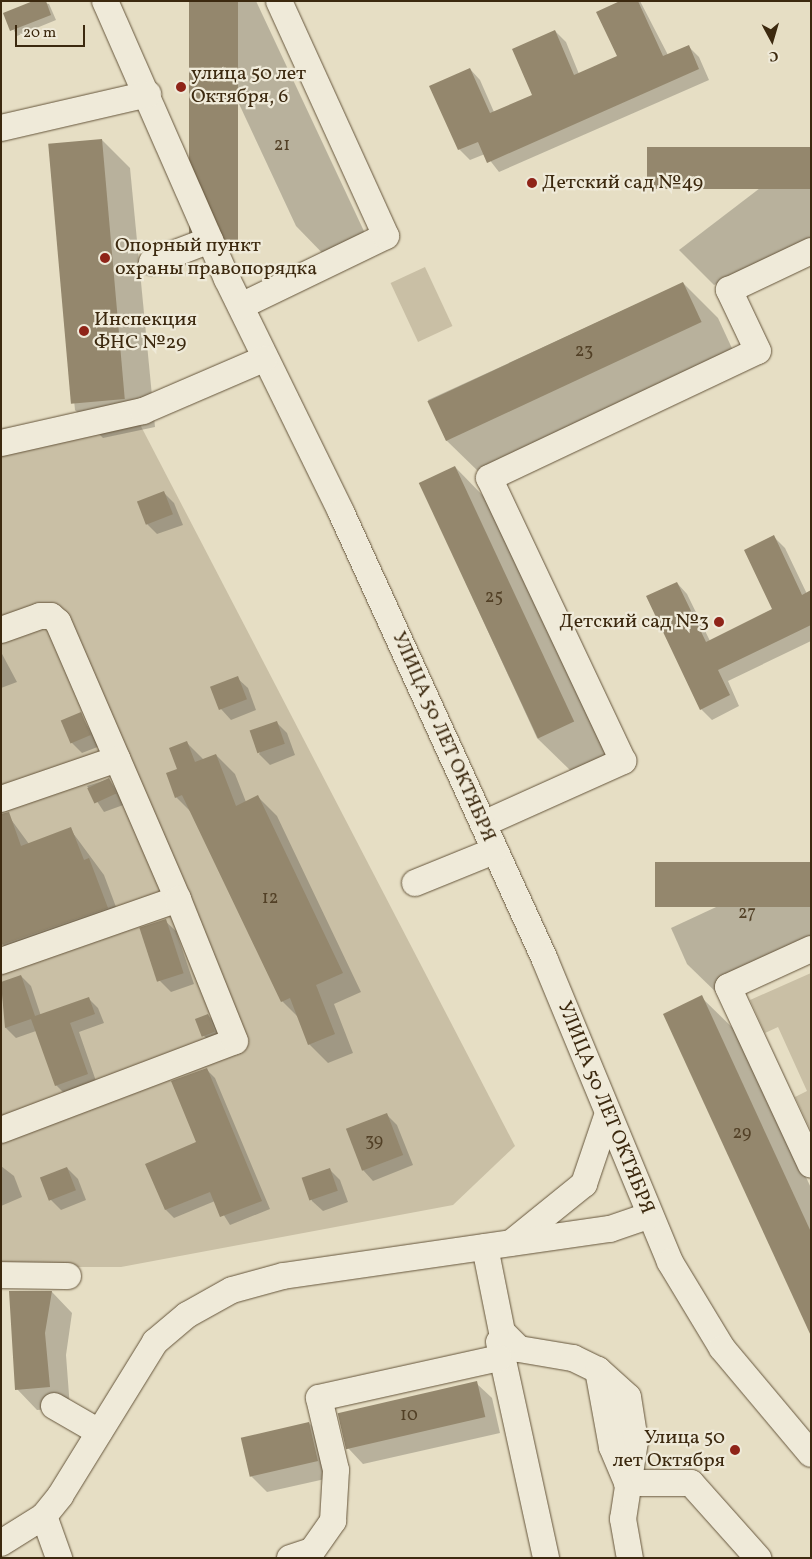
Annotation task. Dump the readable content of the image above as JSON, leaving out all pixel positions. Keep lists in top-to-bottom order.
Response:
{
  "streets": {
    "street": ["УЛИЦА 50 ЛЕТ ОКТЯБРЯ"]
  },
  "places": [
    "улица 50 лет Октября, 6",
    "Детский сад №49",
    "Опорный пункт охраны правопорядка",
    "Инспекция ФНС №29",
    "Детский сад №3",
    "Улица 50 лет Октября"
  ],
  "house_numbers": [
    "21",
    "23",
    "25",
    "12",
    "27",
    "29",
    "39",
    "10"
  ],
  "scale_bar": "20 m",
  "north": "bottom"
}
